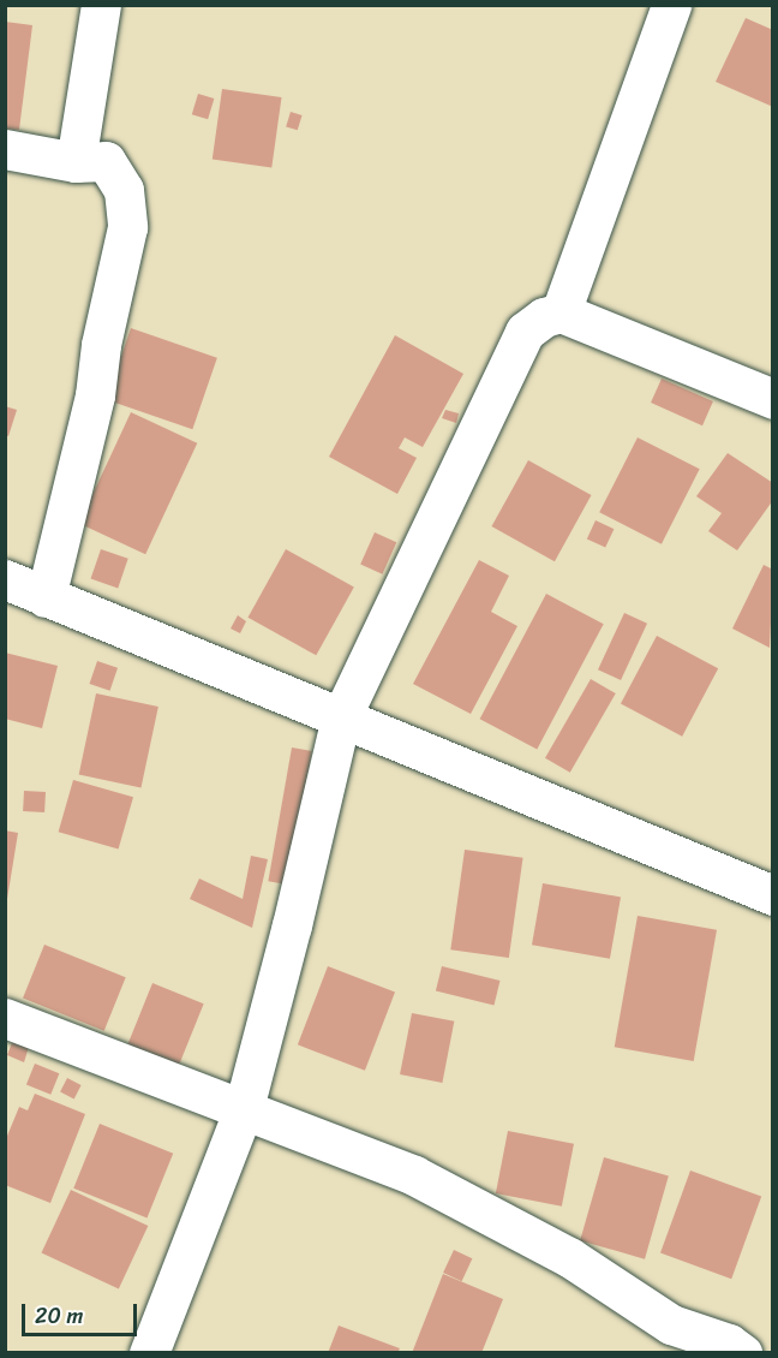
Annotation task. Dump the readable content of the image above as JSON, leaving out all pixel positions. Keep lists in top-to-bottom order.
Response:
{
  "scale_bar": "20 m"
}
